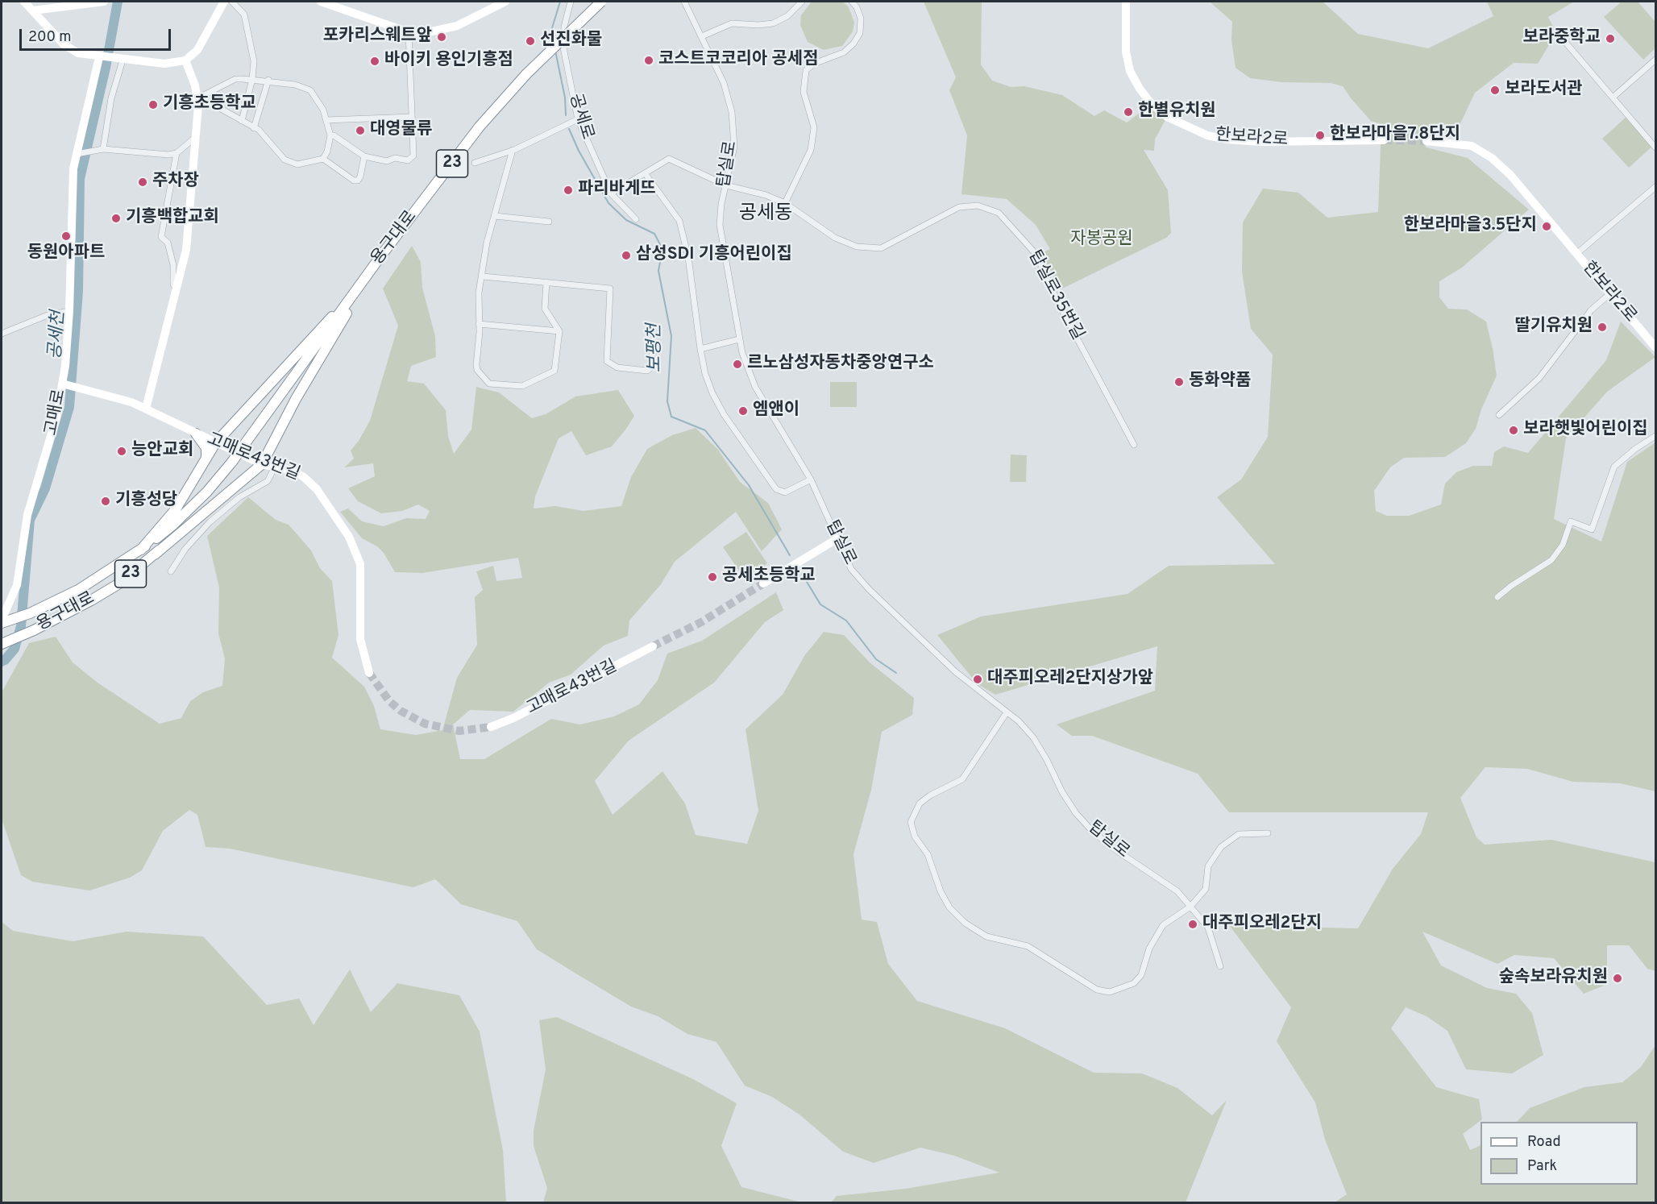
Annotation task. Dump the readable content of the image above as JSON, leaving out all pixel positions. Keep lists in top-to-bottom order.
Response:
{
  "streets": {
    "highway": ["23", "용구대로"],
    "street": [
      "공세로",
      "한보라2로",
      "탑실로",
      "탑실로35번길",
      "고매로",
      "고매로43번길"
    ]
  },
  "crossings": [
    ["탑실로", "탑실로35번길"],
    ["용구대로", "고매로"],
    ["고매로", "고매로43번길"]
  ],
  "districts": ["공세동"],
  "water": ["공세천", "보평천"],
  "parks": ["자봉공원"],
  "places": [
    "포카리스웨트앞",
    "보라중학교",
    "선진화물",
    "코스트코코리아 공세점",
    "바이키 용인기흥점",
    "보라도서관",
    "기흥초등학교",
    "한별유치원",
    "대영물류",
    "한보라마을7.8단지",
    "주차장",
    "파리바게뜨",
    "기흥백합교회",
    "한보라마을3.5단지",
    "동원아파트",
    "삼성SDI 기흥어린이집",
    "딸기유치원",
    "르노삼성자동차중앙연구소",
    "동화약품",
    "엠앤이",
    "보라햇빛어린이집",
    "능안교회",
    "기흥성당",
    "공세초등학교",
    "대주피오레2단지상가앞",
    "대주피오레2단지",
    "숲속보라유치원"
  ],
  "legend": ["Road", "Park"],
  "scale_bar": "200 m"
}
